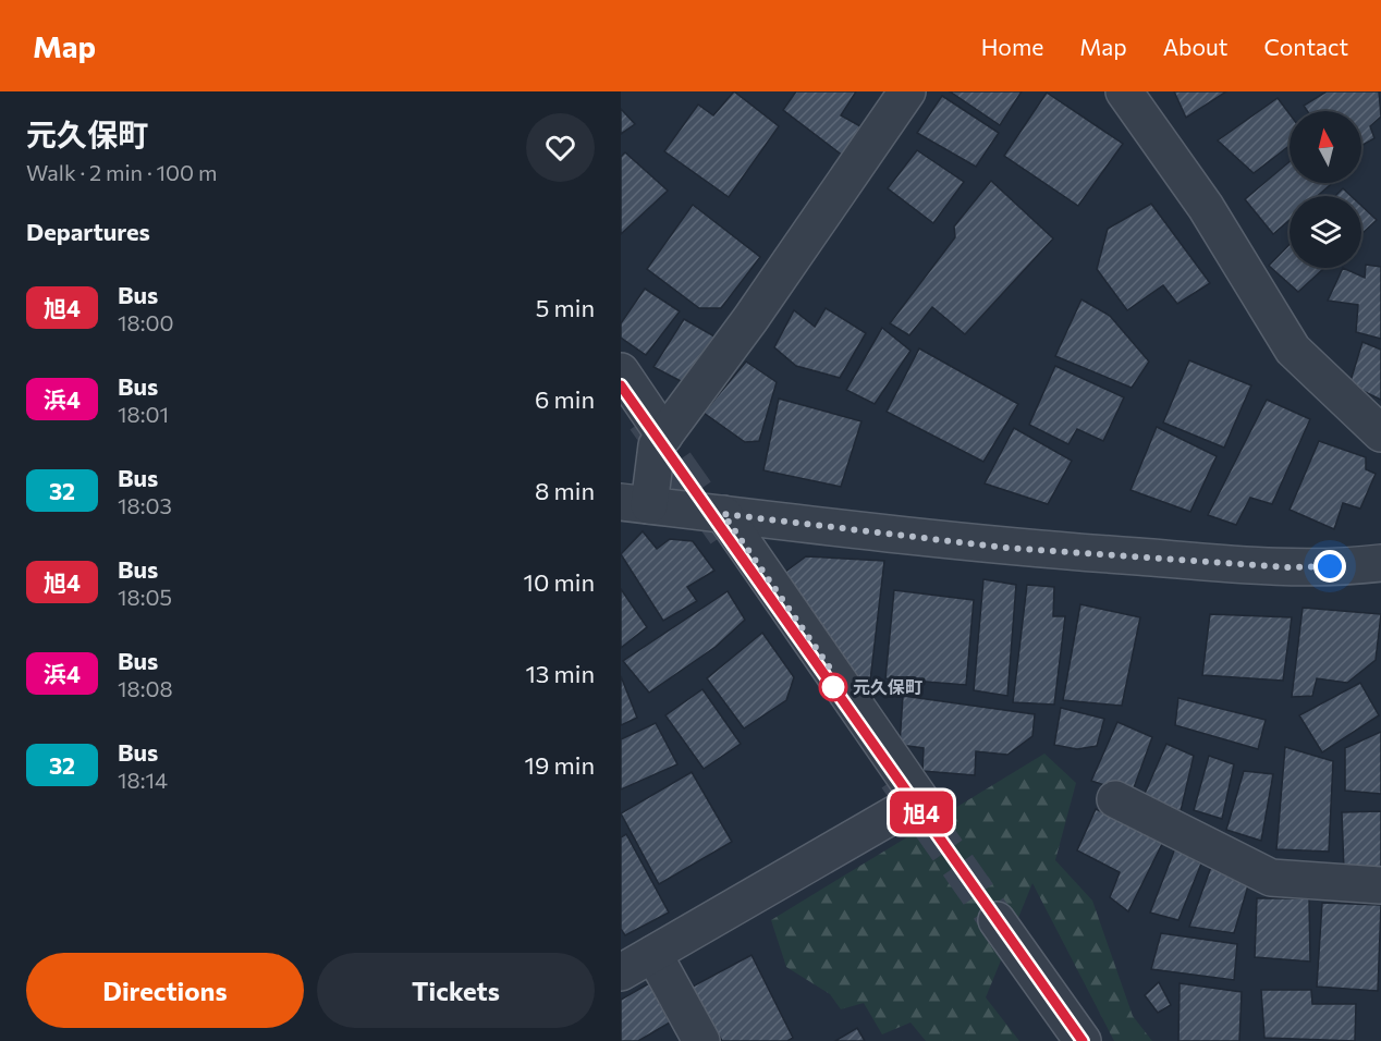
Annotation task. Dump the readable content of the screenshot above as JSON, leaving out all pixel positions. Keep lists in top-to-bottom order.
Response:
{
  "places": ["元久保町"],
  "lines": ["bus line 旭4"],
  "north": "top",
  "page": {
    "header": "Map",
    "nav": [
      "Home",
      "Map",
      "About",
      "Contact"
    ],
    "heading": [
      ["元久保町", "Walk · 2 min · 100 m"],
      "Departures"
    ],
    "on_map": "旭4",
    "list": [
      {
        "mark": "旭4",
        "name": "Bus",
        "note": "18:00",
        "value": "5 min"
      },
      {
        "mark": "浜4",
        "name": "Bus",
        "note": "18:01",
        "value": "6 min"
      },
      {
        "mark": "32",
        "name": "Bus",
        "note": "18:03",
        "value": "8 min"
      },
      {
        "mark": "旭4",
        "name": "Bus",
        "note": "18:05",
        "value": "10 min"
      },
      {
        "mark": "浜4",
        "name": "Bus",
        "note": "18:08",
        "value": "13 min"
      },
      {
        "mark": "32",
        "name": "Bus",
        "note": "18:14",
        "value": "19 min"
      }
    ],
    "buttons": ["Directions", "Tickets"]
  }
}
